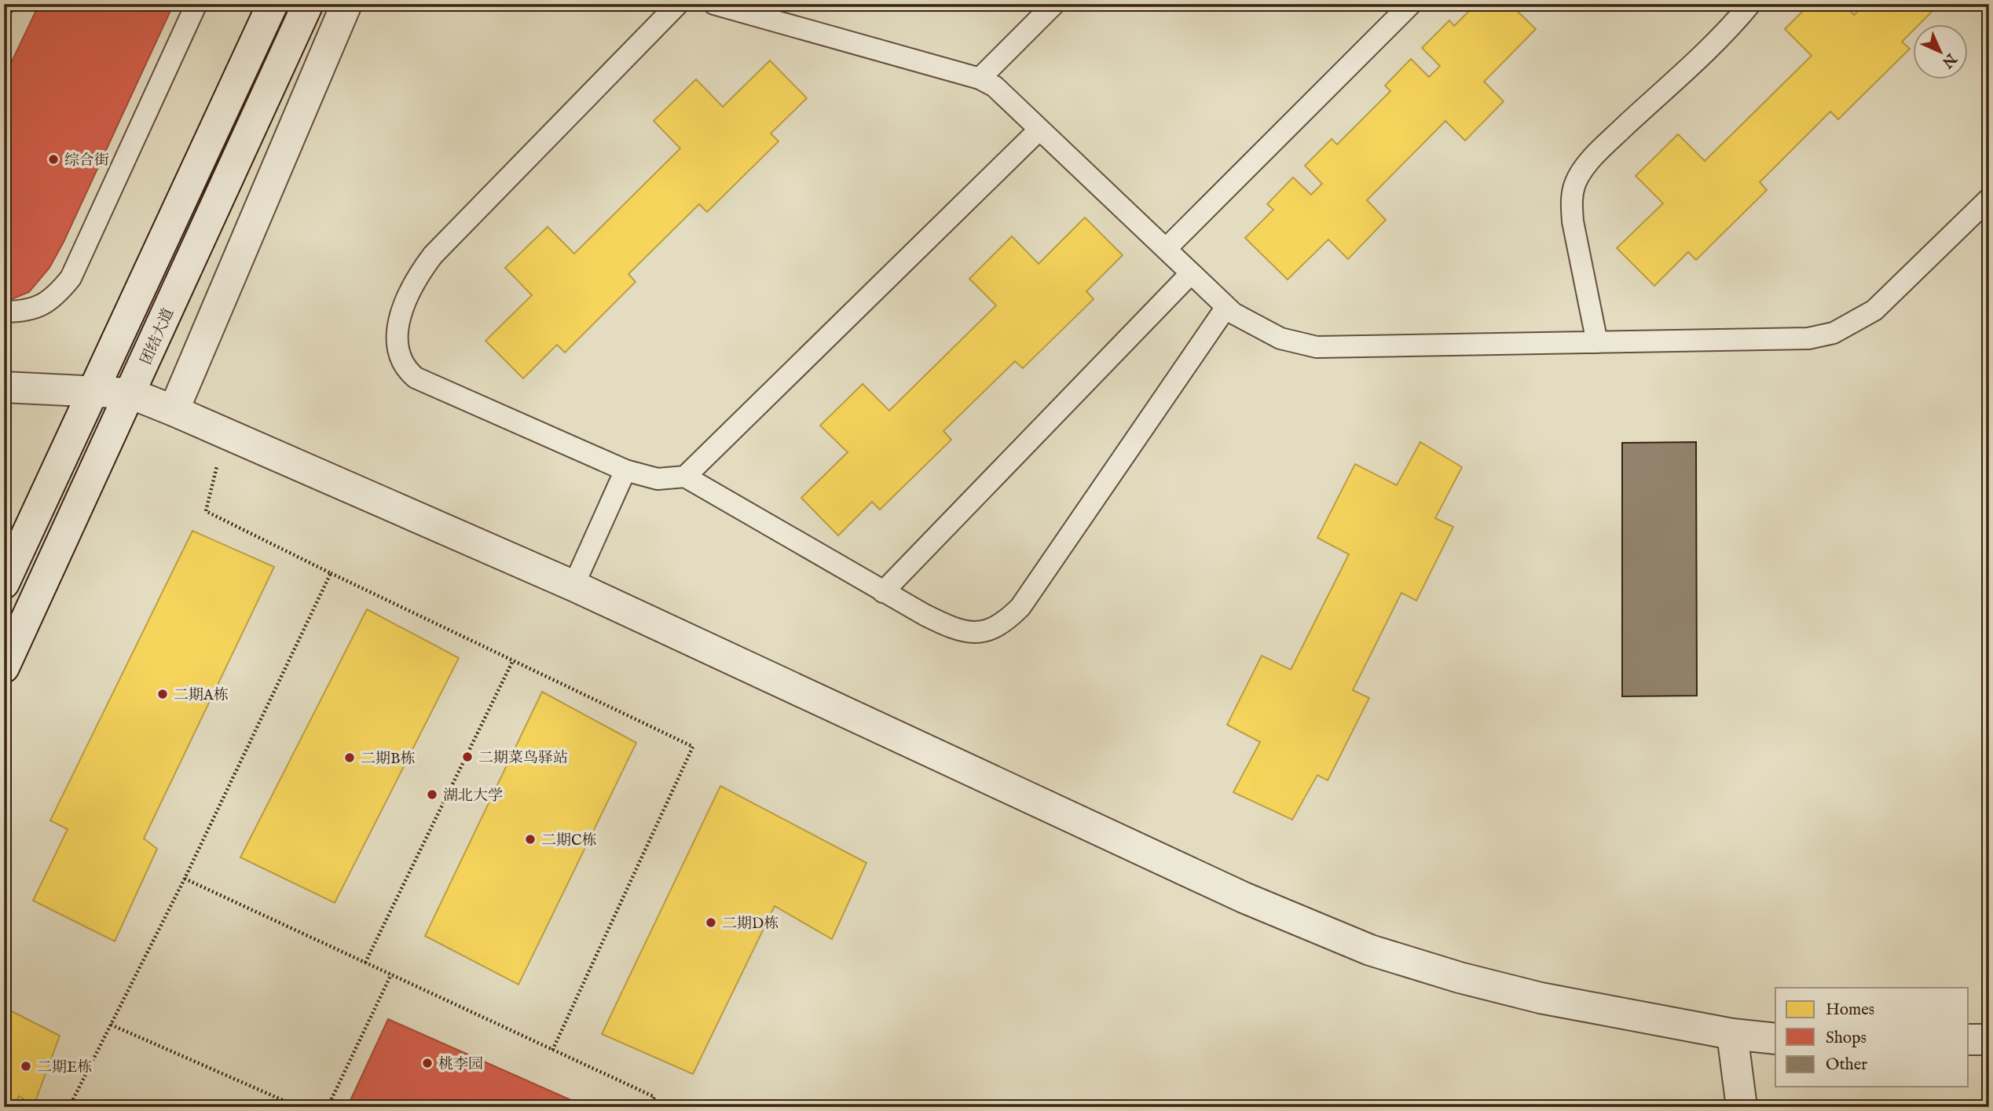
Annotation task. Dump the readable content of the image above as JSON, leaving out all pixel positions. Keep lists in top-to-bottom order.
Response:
{
  "streets": {
    "street": ["团结大道"]
  },
  "places": [
    "综合街",
    "二期A栋",
    "二期菜鸟驿站",
    "二期B栋",
    "湖北大学",
    "二期C栋",
    "二期D栋",
    "桃李园",
    "二期E栋"
  ],
  "legend": ["Homes", "Shops", "Other"],
  "north": "bottom right"
}
